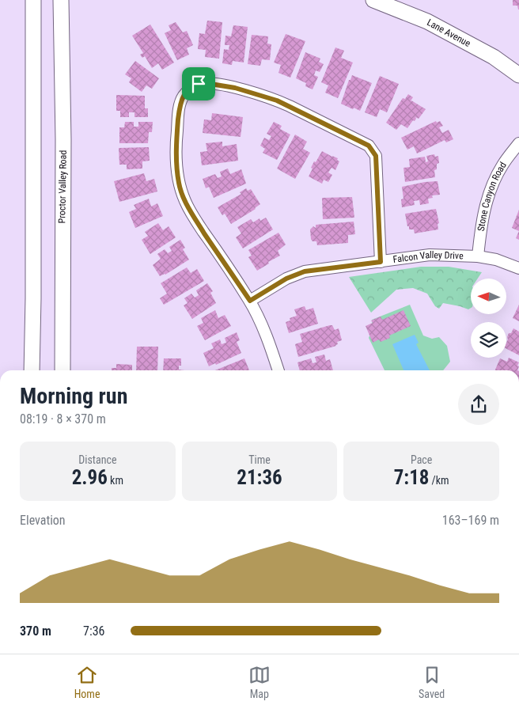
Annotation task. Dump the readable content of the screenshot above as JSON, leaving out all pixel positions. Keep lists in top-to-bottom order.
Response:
{
  "streets": {
    "main road": ["Lane Avenue", "Proctor Valley Road"],
    "street": ["Stone Canyon Road", "Falcon Valley Drive"]
  },
  "crossings": [
    ["Stone Canyon Road", "Falcon Valley Drive"]
  ],
  "north": "left",
  "page": {
    "heading": ["Morning run", "08:19 · 8 × 370 m"],
    "stats": [
      ["Distance", "2.96 km"],
      ["Time", "21:36"],
      ["Pace", "7:18 /km"]
    ],
    "chart": ["Elevation", "163–169 m"],
    "list": [
      {
        "name": "370 m",
        "note": "7:36"
      }
    ],
    "tabs": ["Home", "Map", "Saved"]
  }
}
